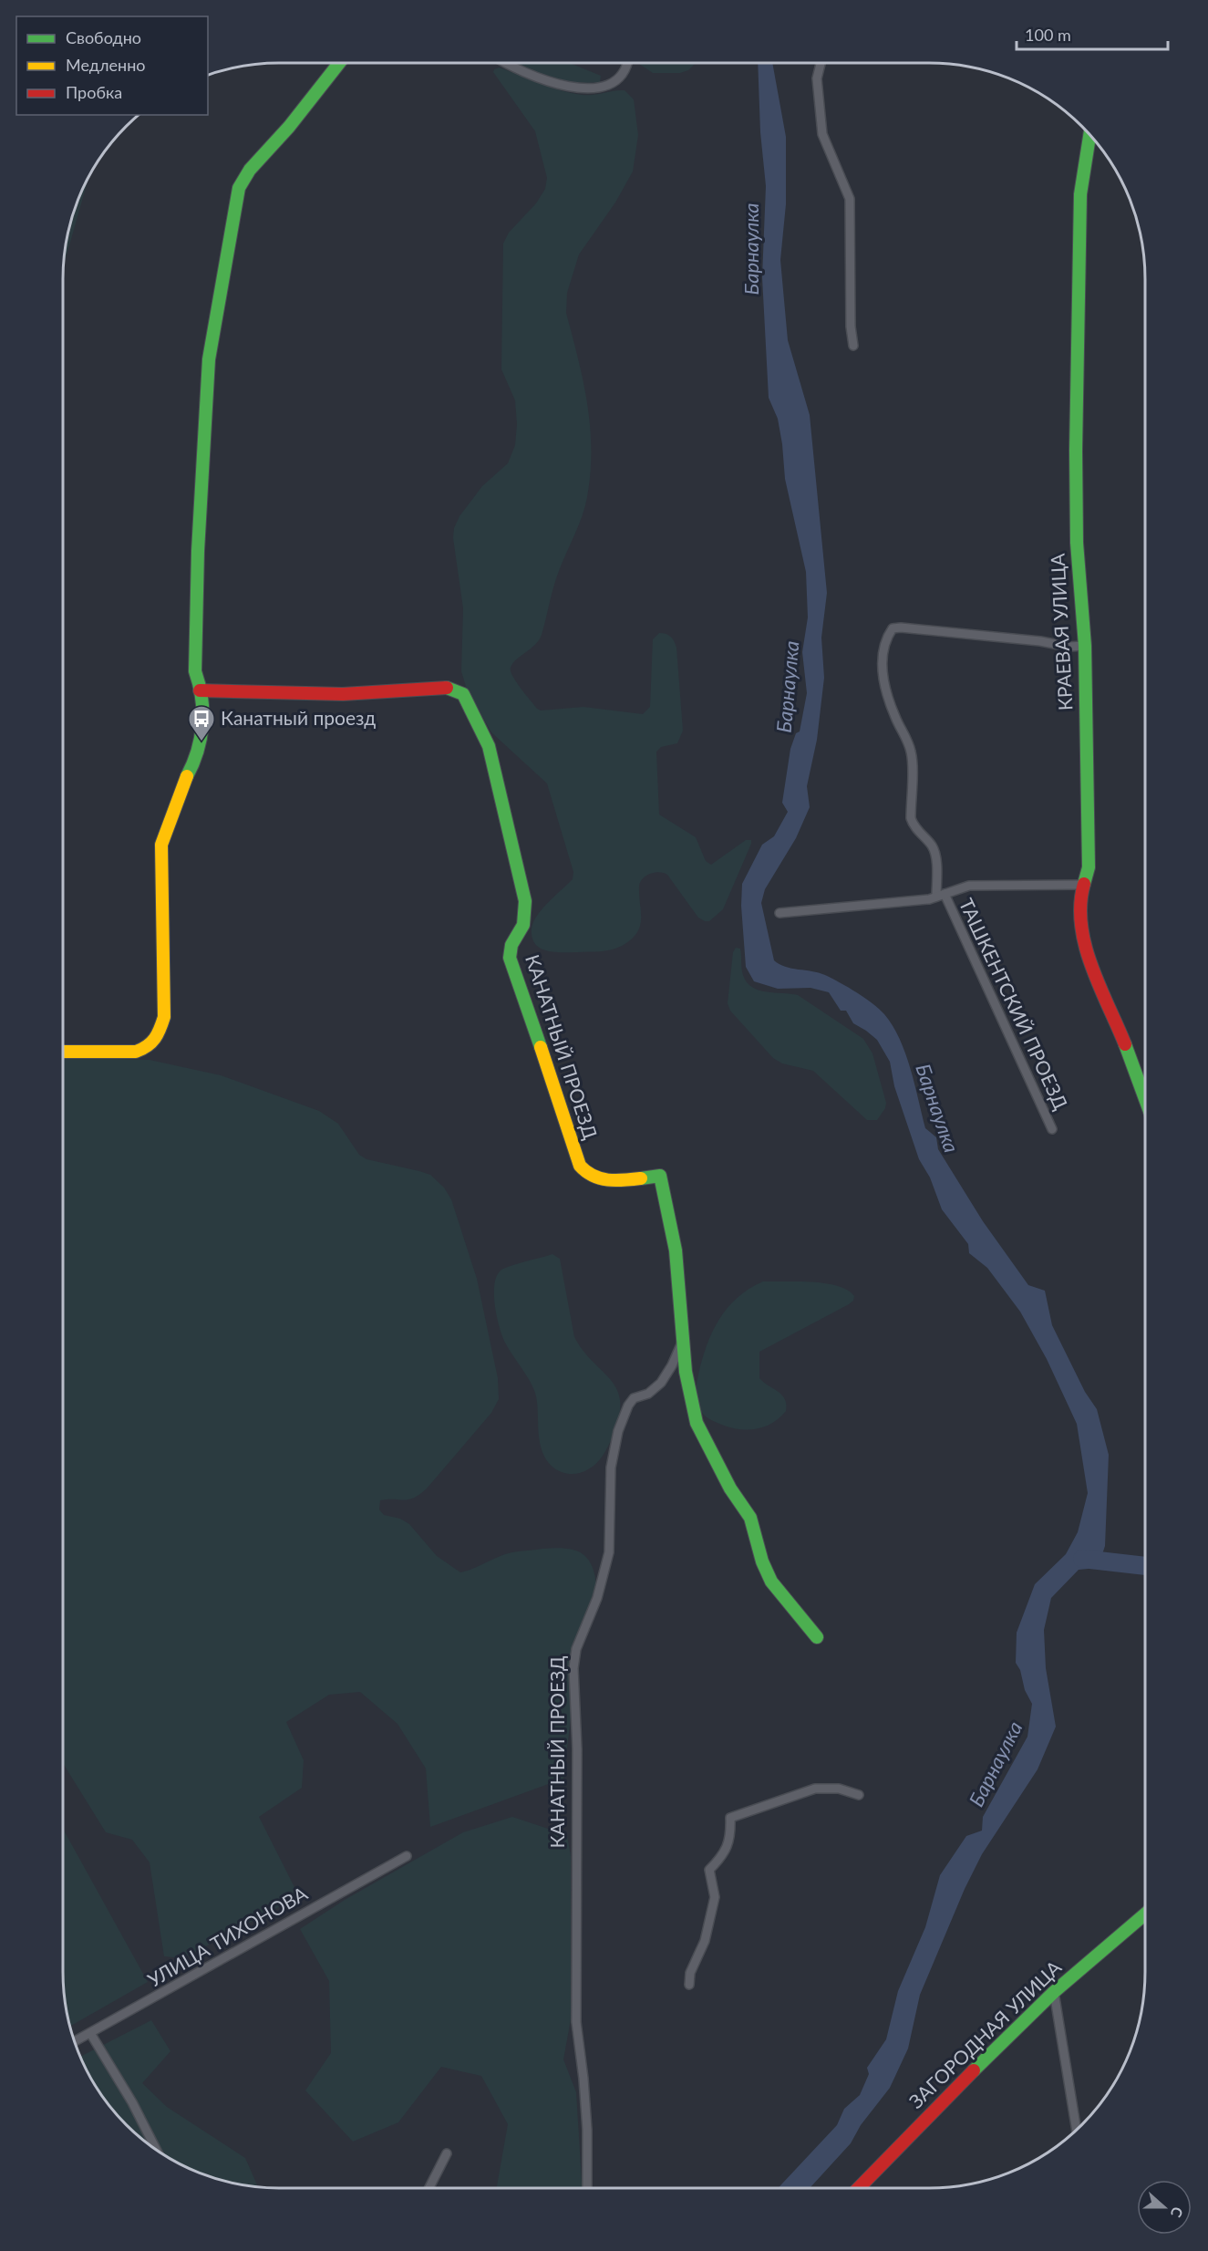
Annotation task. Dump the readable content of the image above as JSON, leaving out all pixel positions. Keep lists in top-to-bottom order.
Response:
{
  "streets": {
    "street": [
      "КРАЕВАЯ УЛИЦА",
      "ТАШКЕНТСКИЙ ПРОЕЗД",
      "КАНАТНЫЙ ПРОЕЗД",
      "УЛИЦА ТИХОНОВА",
      "ЗАГОРОДНАЯ УЛИЦА"
    ]
  },
  "crossings": [
    ["КРАЕВАЯ УЛИЦА", "ТАШКЕНТСКИЙ ПРОЕЗД"]
  ],
  "water": ["Барнаулка"],
  "places": {
    "bus stop": ["Канатный проезд"]
  },
  "legend": ["Свободно", "Медленно", "Пробка"],
  "scale_bar": "100 m",
  "north": "right"
}
